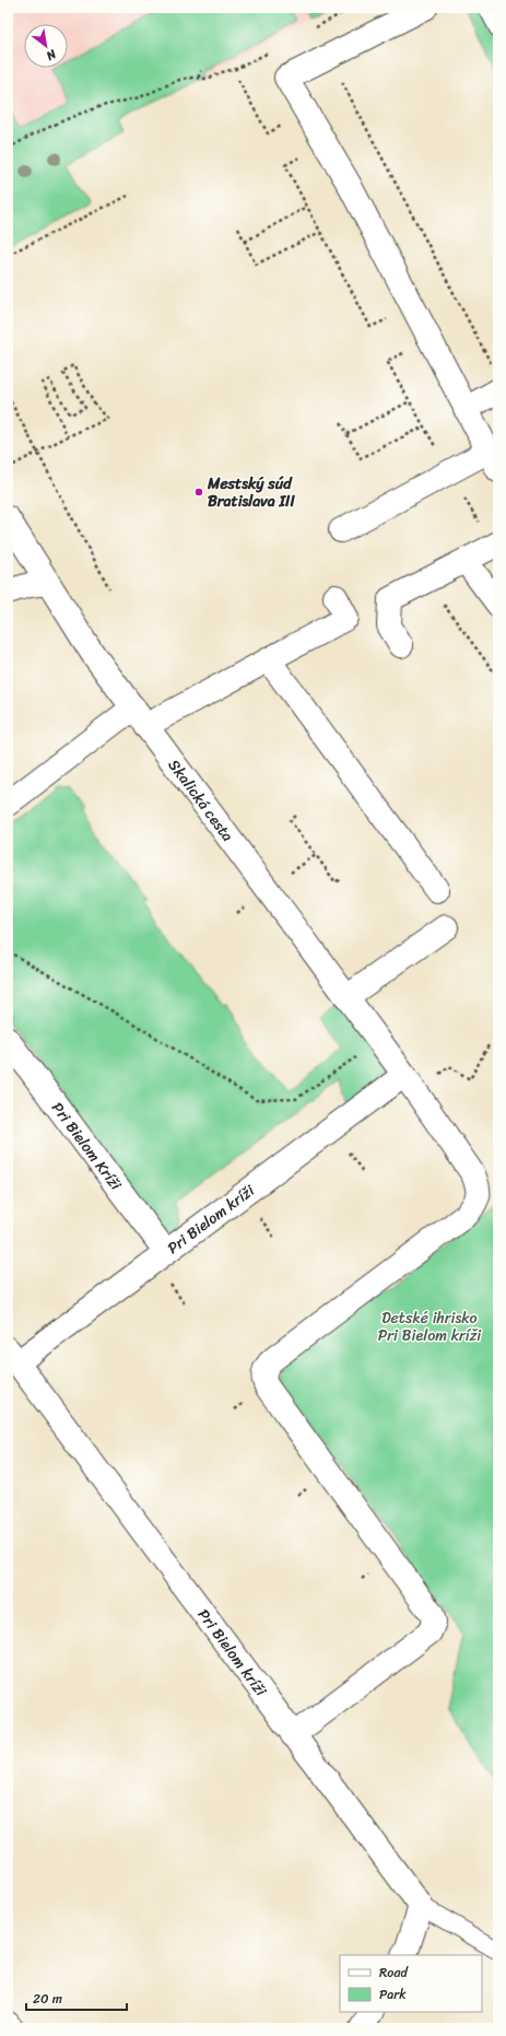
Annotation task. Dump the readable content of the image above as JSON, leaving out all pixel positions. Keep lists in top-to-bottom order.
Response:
{
  "streets": {
    "street": ["Skalická cesta", "Pri Bielom Kríži", "Pri Bielom kríži"]
  },
  "crossings": [
    ["Skalická cesta", "Pri Bielom kríži"],
    ["Pri Bielom Kríži", "Pri Bielom kríži"]
  ],
  "parks": ["Detské ihrisko Pri Bielom kríži"],
  "places": ["Mestský súd Bratislava III"],
  "legend": ["Road", "Park"],
  "scale_bar": "20 m",
  "north": "bottom right"
}
